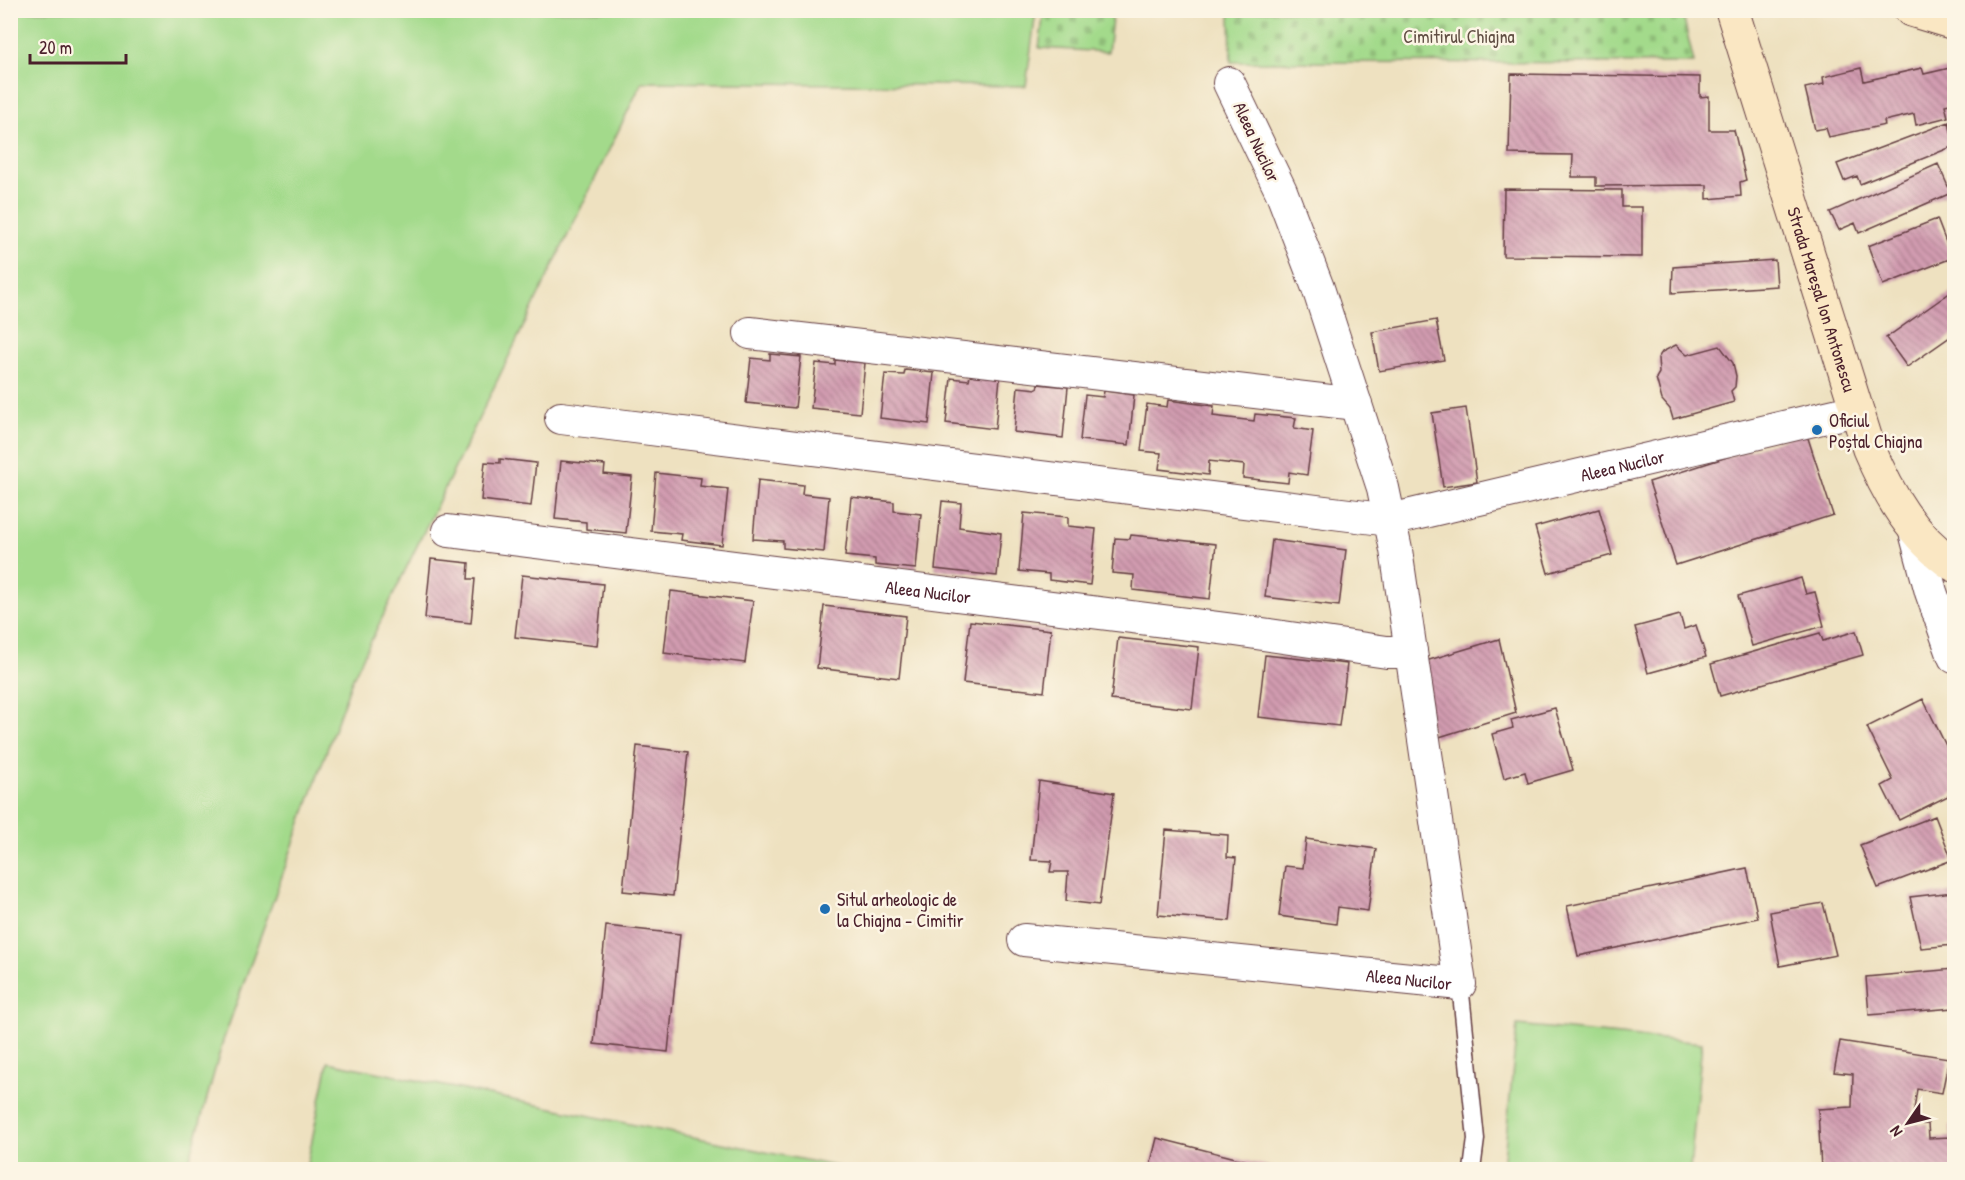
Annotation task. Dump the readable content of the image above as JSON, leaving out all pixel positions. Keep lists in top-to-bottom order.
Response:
{
  "streets": {
    "main road": ["Strada Mareșal Ion Antonescu"],
    "street": ["Aleea Nucilor"]
  },
  "crossings": [
    ["Aleea Nucilor", "Strada Mareșal Ion Antonescu"]
  ],
  "parks": ["Cimitirul Chiajna"],
  "places": ["Oficiul Poștal Chiajna", "Situl arheologic de la Chiajna - Cimitir"],
  "scale_bar": "20 m",
  "north": "bottom left"
}
